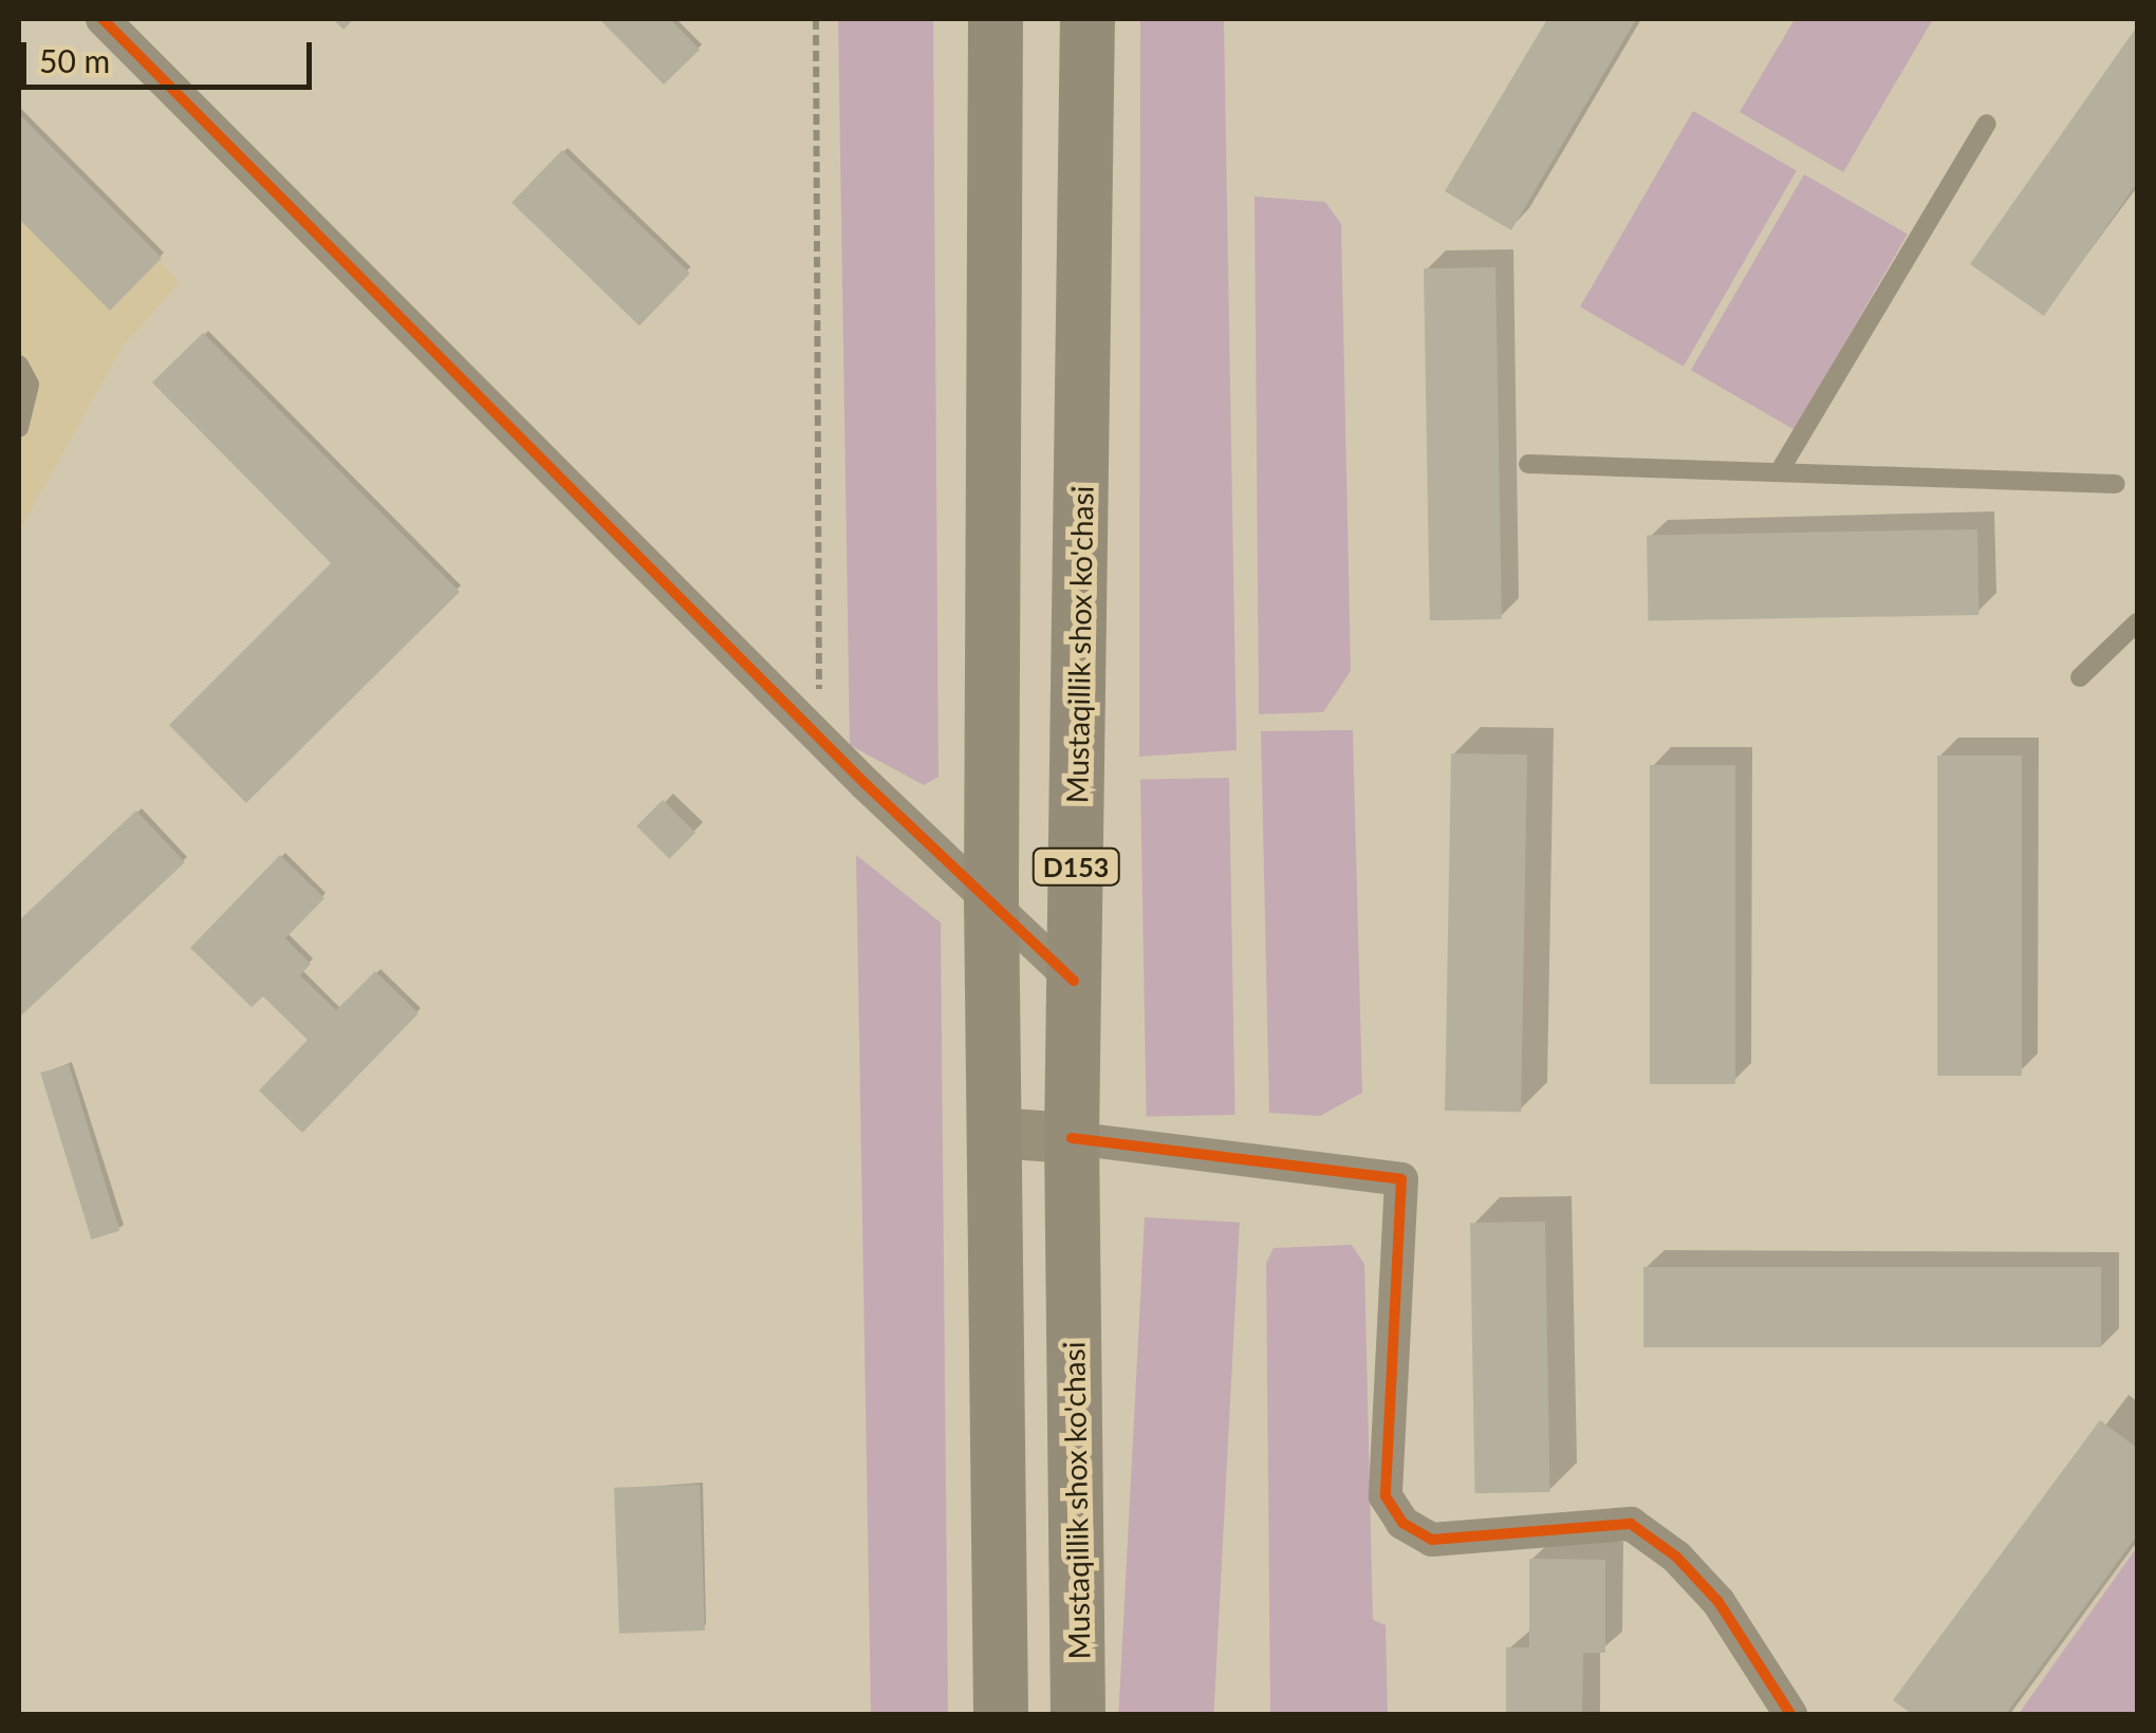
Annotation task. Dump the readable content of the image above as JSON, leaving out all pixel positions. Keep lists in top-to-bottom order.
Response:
{
  "streets": {
    "main road": ["Mustaqillik shox ko'chasi", "D153"]
  },
  "scale_bar": "50 m"
}
